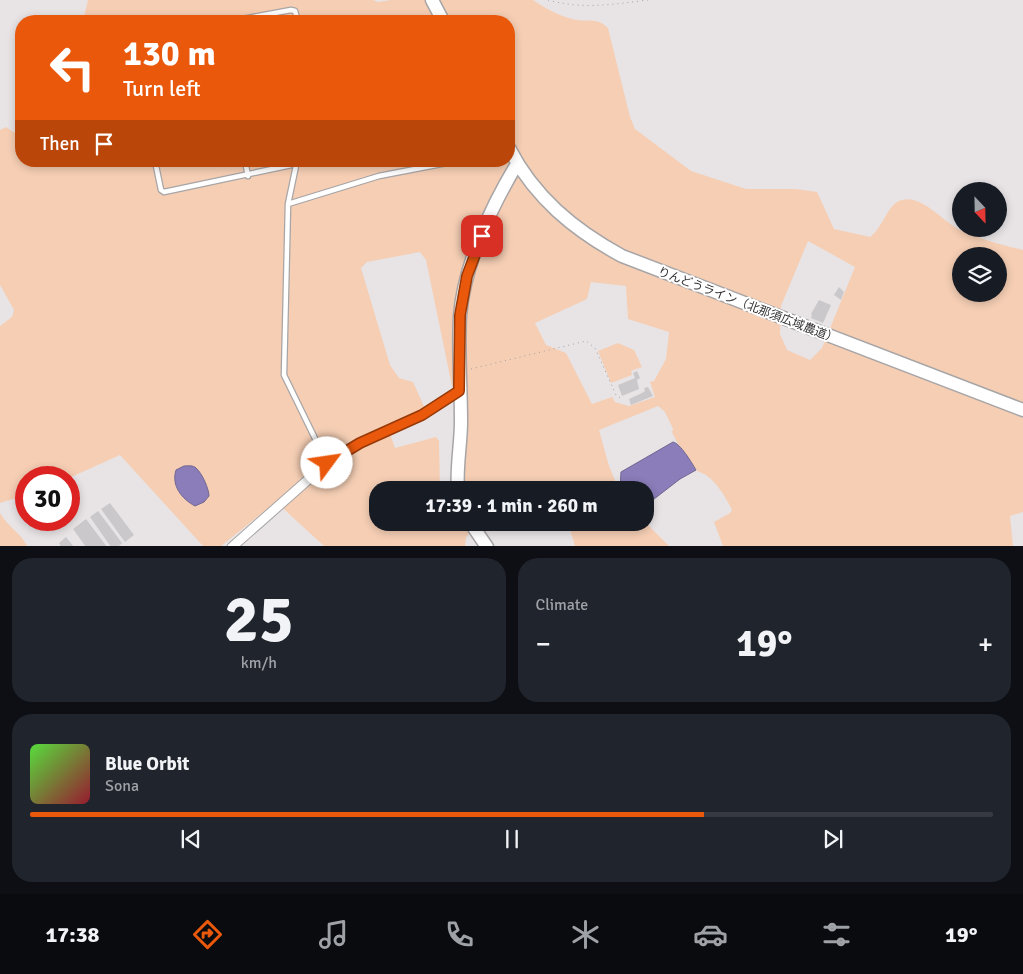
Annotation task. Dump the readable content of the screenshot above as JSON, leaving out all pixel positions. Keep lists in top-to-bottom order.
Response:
{
  "streets": {
    "street": ["りんどうライン（北那須広域農道）"]
  },
  "north": "bottom",
  "page": {
    "turn": ["130 m", "Turn left"],
    "then": "Then",
    "limit": "30",
    "trip": "17:39 · 1 min · 260 m",
    "tile": [
      ["25", "km/h"],
      "Climate"
    ],
    "heat": ["−", "19°", "+"],
    "song": ["Blue Orbit", "Sona"],
    "tabs": ["17:38", "19°"]
  }
}
